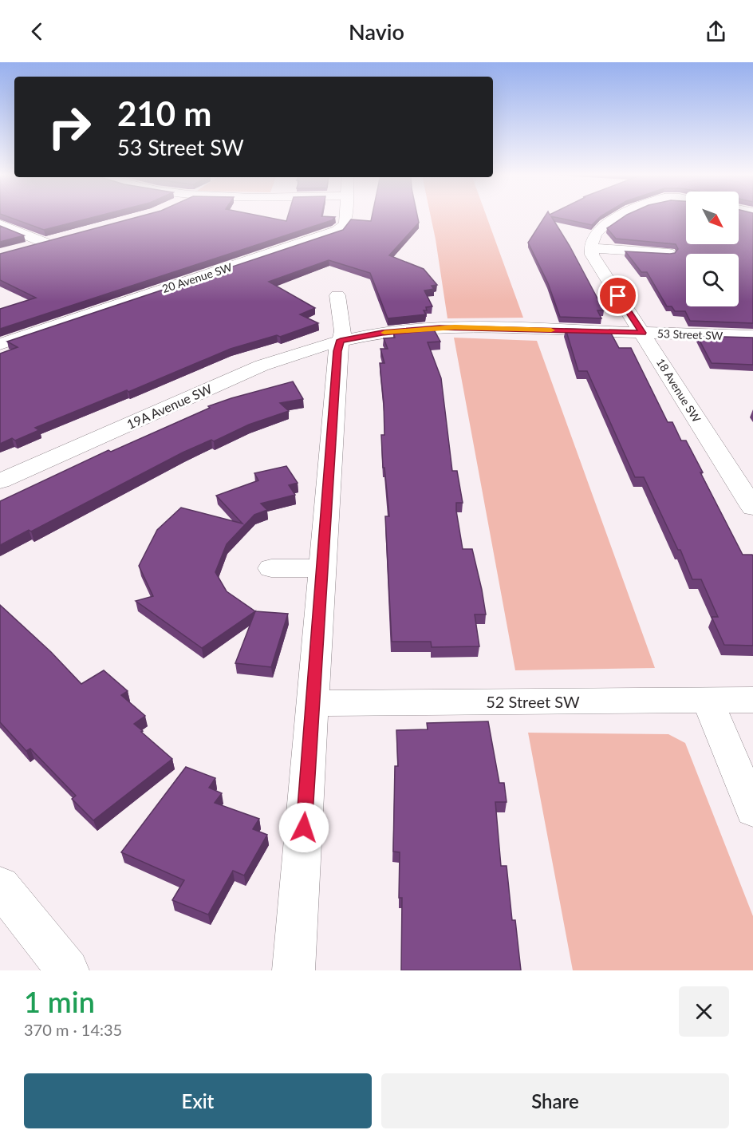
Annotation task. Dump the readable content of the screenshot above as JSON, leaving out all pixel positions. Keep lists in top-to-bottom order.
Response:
{
  "streets": {
    "street": [
      "20 Avenue SW",
      "53 Street SW",
      "18 Avenue SW",
      "19A Avenue SW",
      "52 Street SW"
    ]
  },
  "crossings": [
    ["53 Street SW", "18 Avenue SW"],
    ["53 Street SW", "19A Avenue SW"]
  ],
  "north": "bottom right",
  "page": {
    "header": "Navio",
    "turn": ["210 m", "53 Street SW"],
    "heading": ["1 min", "370 m · 14:35"],
    "buttons": ["Exit", "Share"]
  }
}
